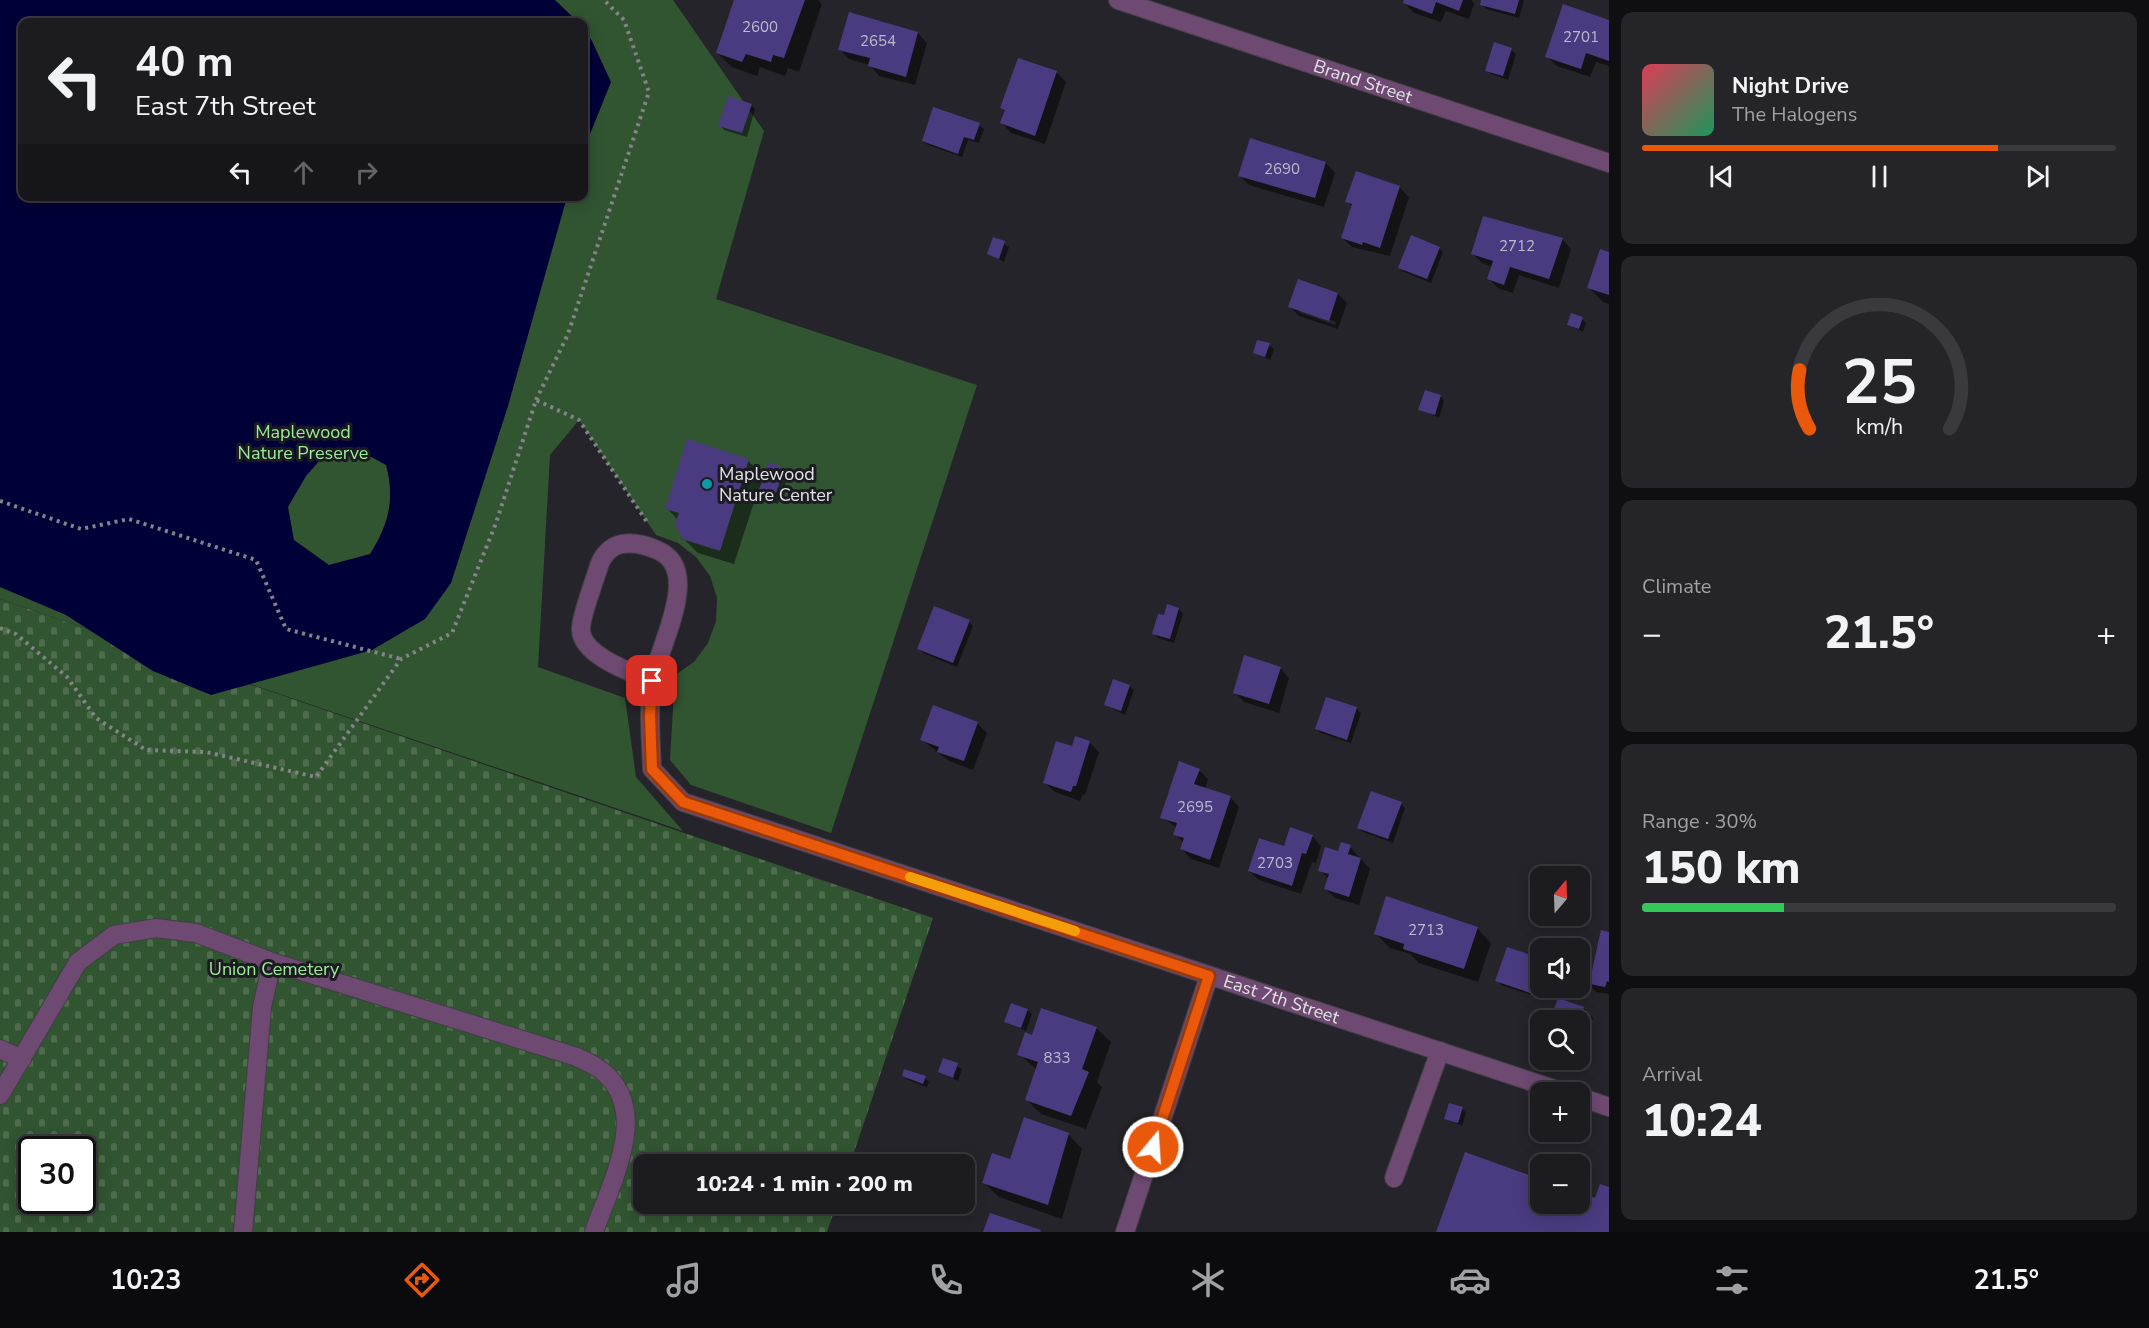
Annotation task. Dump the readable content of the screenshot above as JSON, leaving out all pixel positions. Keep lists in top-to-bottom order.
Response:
{
  "streets": {
    "street": ["Brand Street", "East 7th Street"]
  },
  "parks": ["Maplewood Nature Preserve", "Union Cemetery"],
  "places": ["Maplewood Nature Center"],
  "house_numbers": [
    "2600",
    "2701",
    "2654",
    "2690",
    "2712",
    "2695",
    "2703",
    "2713",
    "833"
  ],
  "north": "top",
  "page": {
    "turn": ["40 m", "East 7th Street"],
    "song": ["Night Drive", "The Halogens"],
    "tile": [
      "Climate",
      ["Range · 30%", "150 km"],
      ["Arrival", "10:24"]
    ],
    "heat": ["−", "21.5°", "+"],
    "map_buttons": ["+", "−"],
    "limit": "30",
    "trip": "10:24 · 1 min · 200 m",
    "tabs": ["10:23", "21.5°"],
    "gauge": ["25", "km/h"]
  }
}
